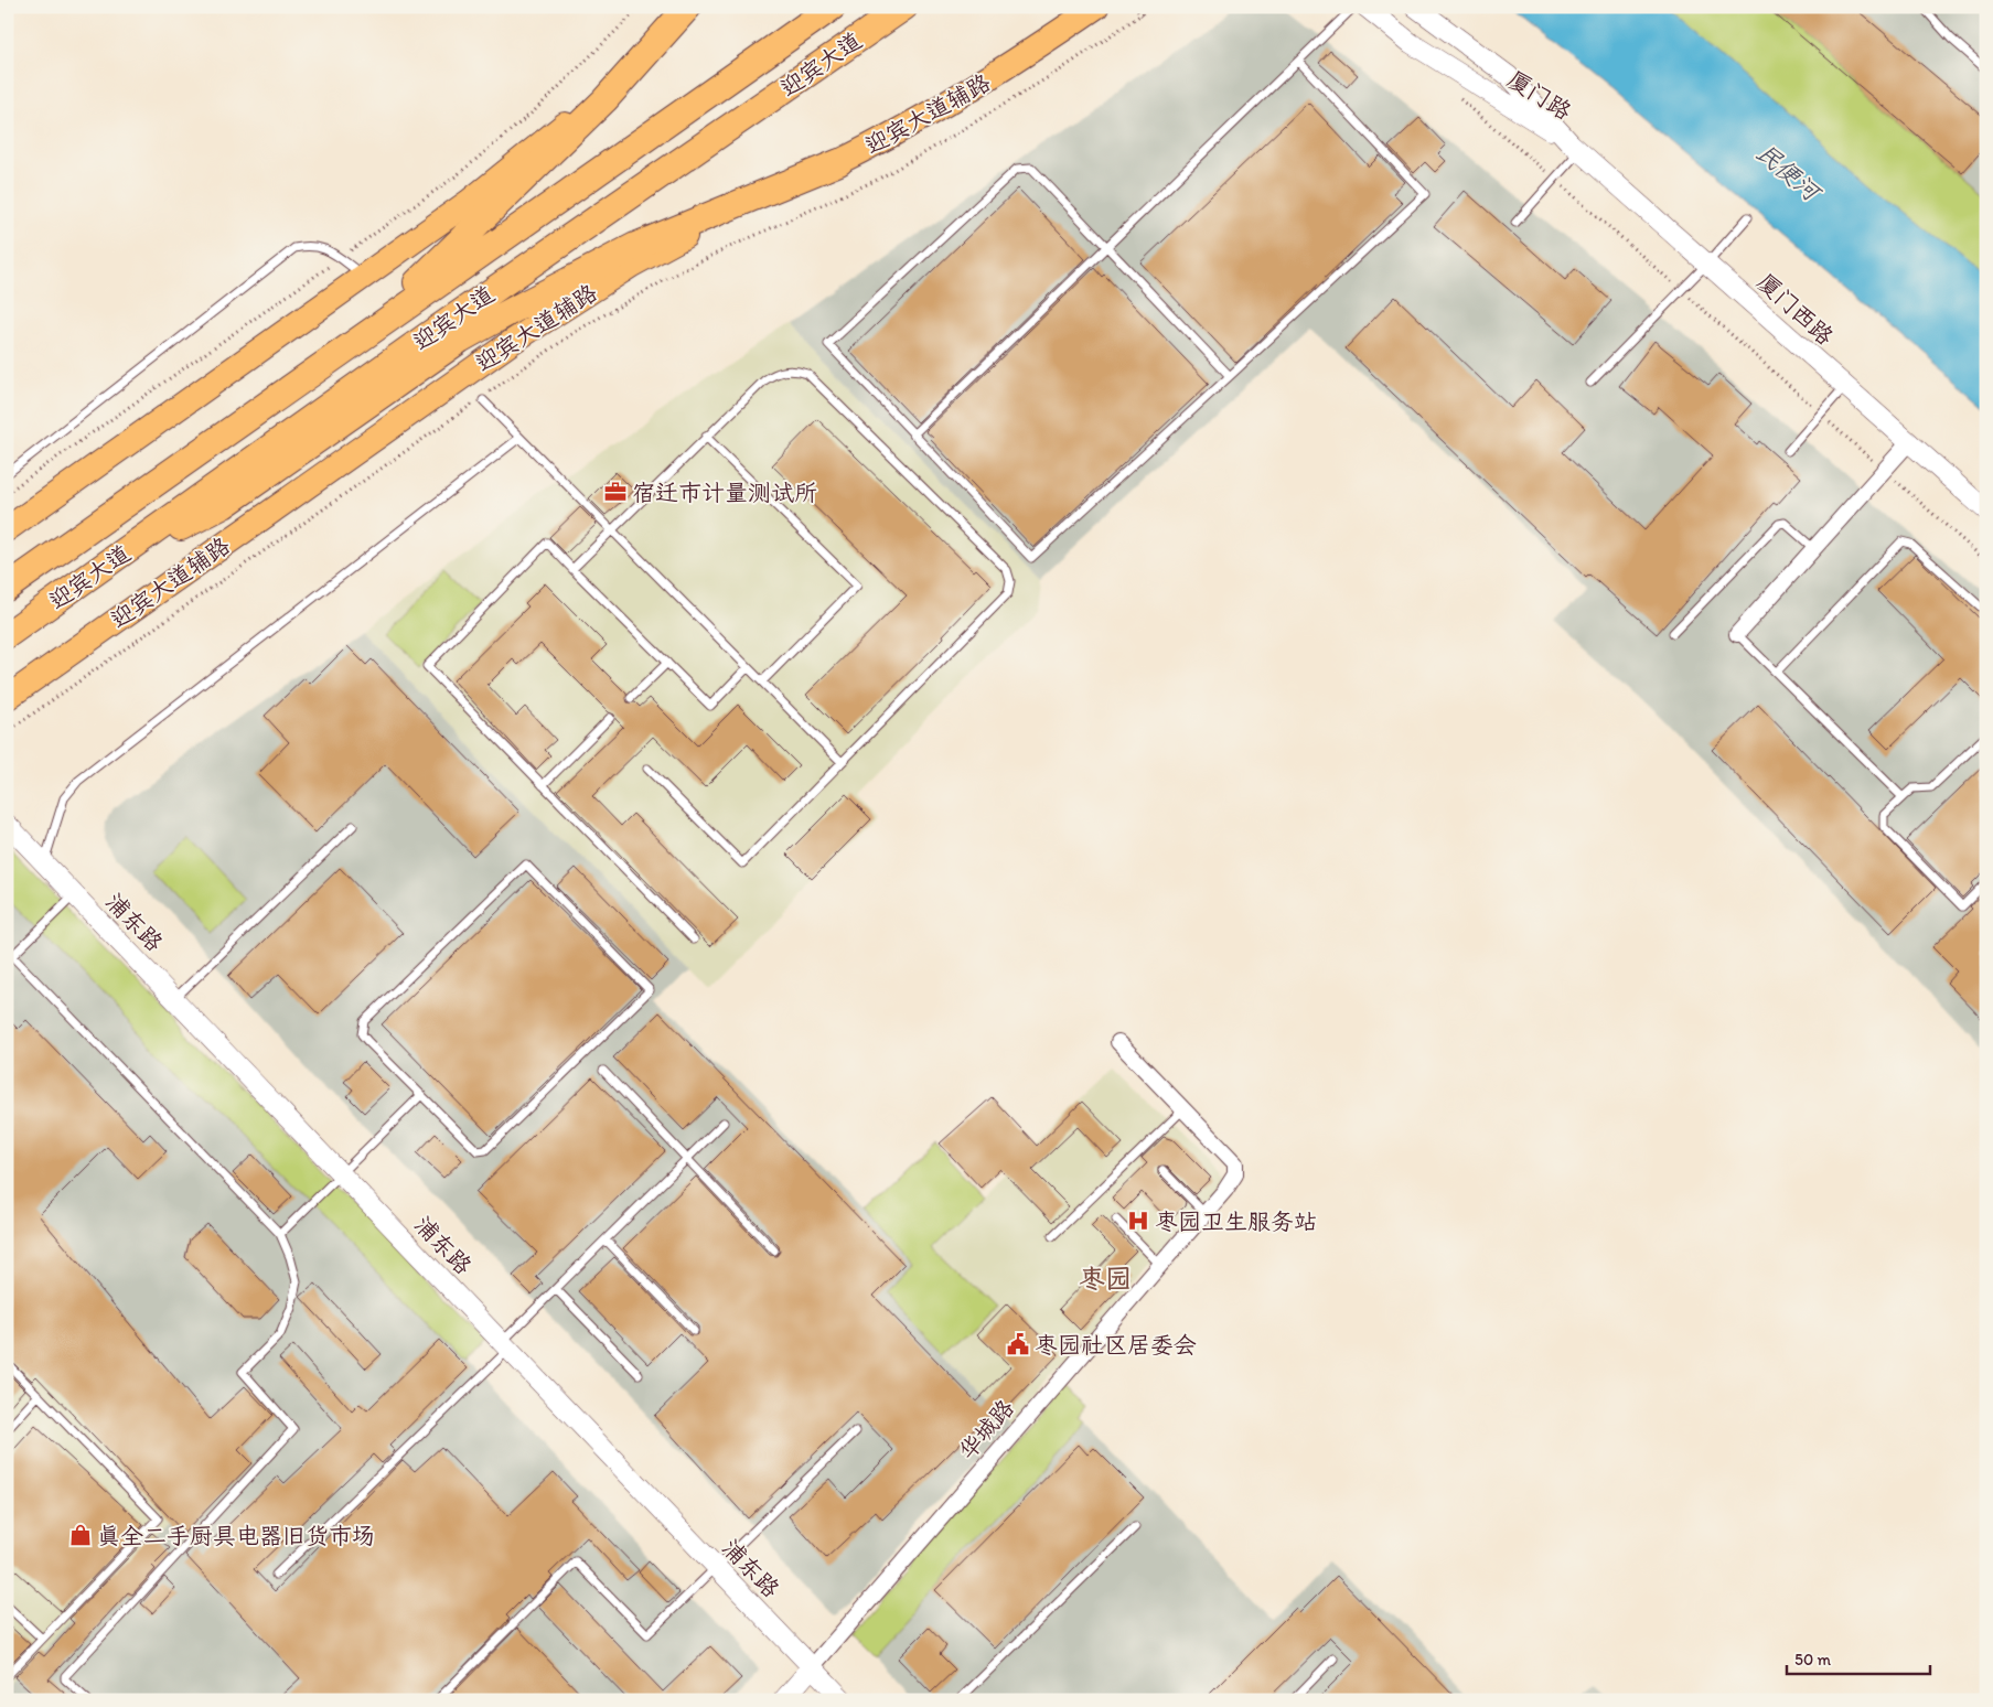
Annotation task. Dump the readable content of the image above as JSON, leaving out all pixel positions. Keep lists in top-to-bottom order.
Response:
{
  "streets": {
    "highway": ["迎宾大道"],
    "main road": ["迎宾大道辅路"],
    "street": [
      "厦门路",
      "厦门西路",
      "浦东路",
      "华城路"
    ]
  },
  "crossings": [
    ["厦门路", "厦门西路"],
    ["浦东路", "华城路"]
  ],
  "districts": ["枣园"],
  "water": ["民便河"],
  "places": {
    "office": ["宿迁市计量测试所"],
    "hospital": ["枣园卫生服务站"],
    "public building": ["枣园社区居委会"],
    "shop": ["真全二手厨具电器旧货市场"]
  },
  "scale_bar": "50 m"
}
